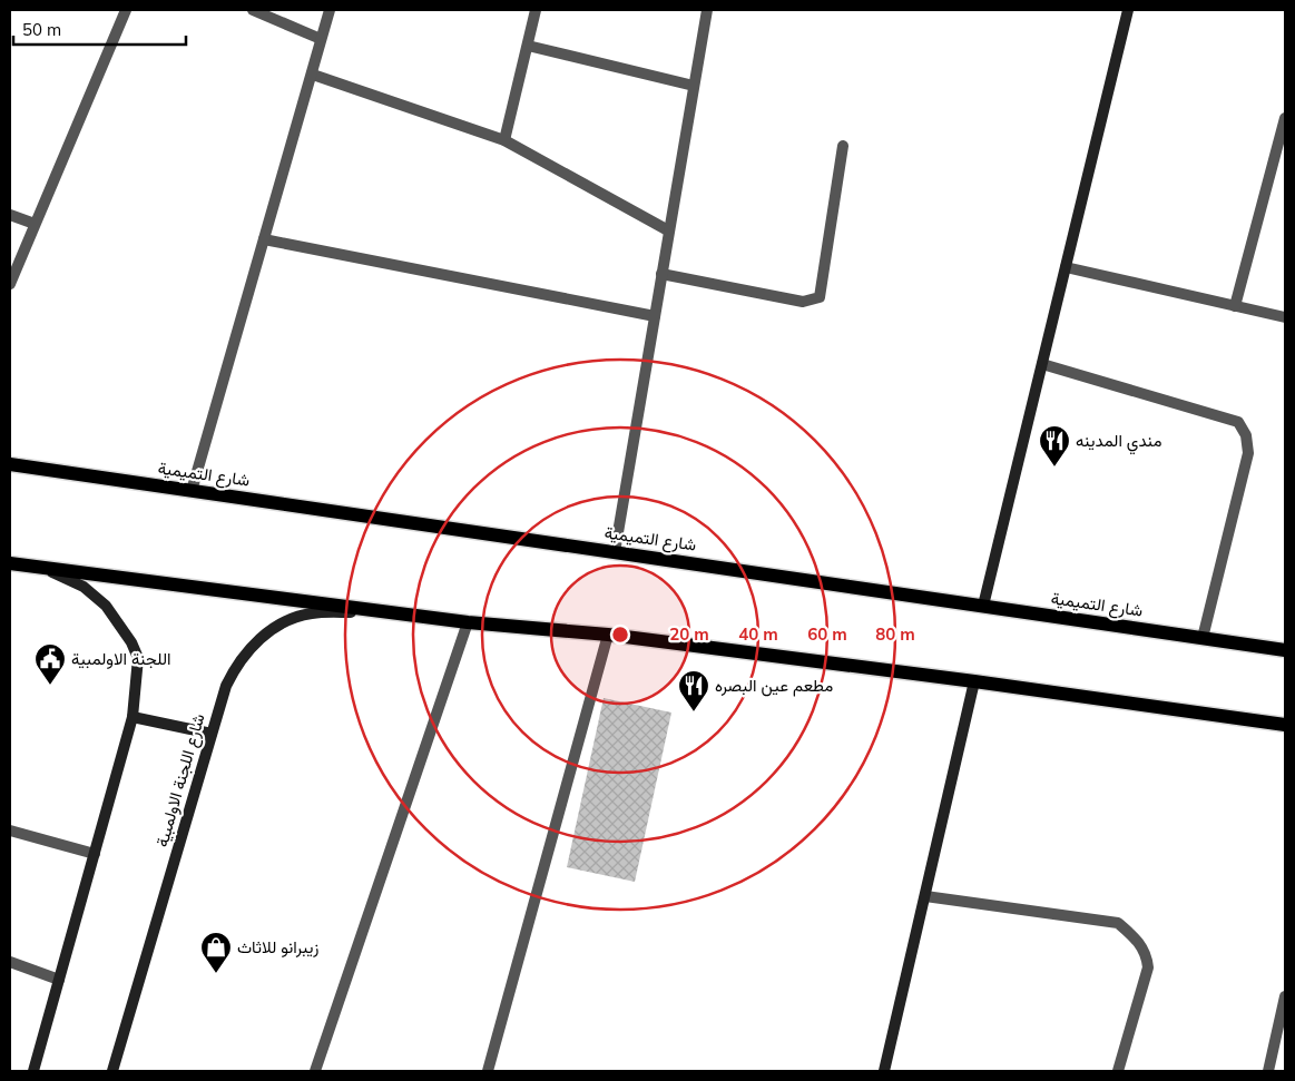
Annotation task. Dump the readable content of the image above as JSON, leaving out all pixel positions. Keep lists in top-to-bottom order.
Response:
{
  "streets": {
    "main road": ["شارع التميمية", "شارع اللجنة الاولمبية"]
  },
  "places": {
    "restaurant": ["مندي المدينه", "مطعم عين البصره"],
    "public building": ["اللجنة الاولمبية"],
    "shop": ["زيبرانو للاثاث"]
  },
  "scale_bar": "50 m",
  "rings": [
    "20 m",
    "40 m",
    "60 m",
    "80 m"
  ]
}
